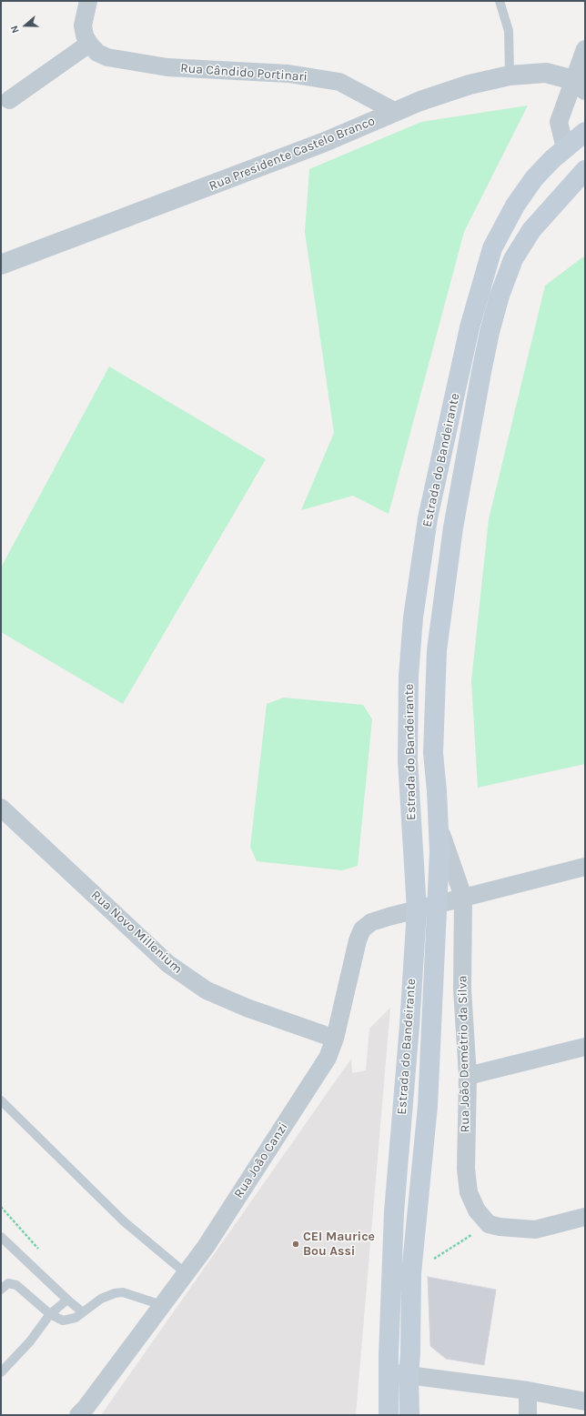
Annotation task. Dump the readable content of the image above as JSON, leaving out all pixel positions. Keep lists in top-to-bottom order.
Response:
{
  "streets": {
    "main road": ["Estrada do Bandeirante"],
    "street": [
      "Rua Cândido Portinari",
      "Rua Presidente Castelo Branco",
      "Rua Novo Millenium",
      "Rua João Demétrio da Silva",
      "Rua João Canzi"
    ]
  },
  "crossings": [
    ["Rua Cândido Portinari", "Rua Presidente Castelo Branco"],
    ["Estrada do Bandeirante", "Rua João Demétrio da Silva"],
    ["Estrada do Bandeirante", "Rua João Canzi"],
    ["Rua Novo Millenium", "Rua João Canzi"],
    ["Rua João Demétrio da Silva", "Rua João Canzi"]
  ],
  "places": ["CEI Maurice Bou Assi"],
  "north": "left"
}
